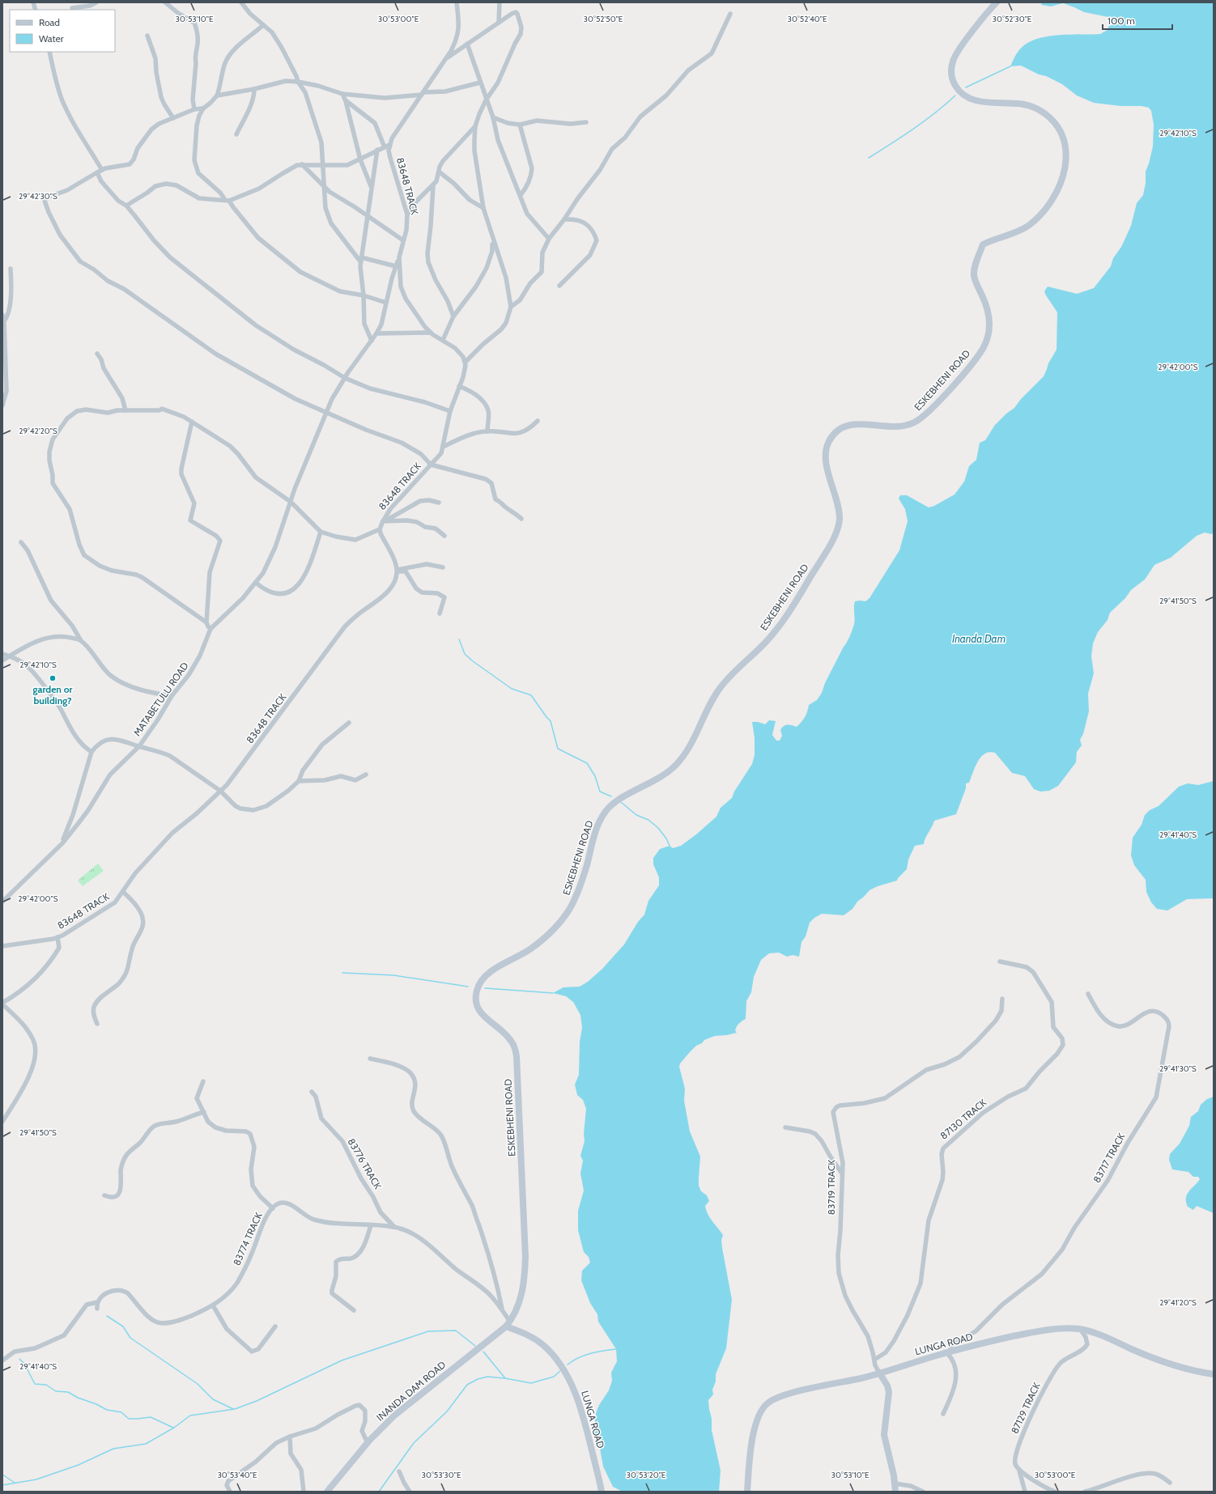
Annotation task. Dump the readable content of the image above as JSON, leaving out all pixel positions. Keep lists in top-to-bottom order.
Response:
{
  "streets": {
    "street": [
      "83648 TRACK",
      "ESKEBHENI ROAD",
      "MATABETULU ROAD",
      "87130 TRACK",
      "83717 TRACK",
      "83776 TRACK",
      "83719 TRACK",
      "83774 TRACK",
      "LUNGA ROAD",
      "INANDA DAM ROAD",
      "87129 TRACK"
    ]
  },
  "crossings": [
    ["83648 TRACK", "MATABETULU ROAD"],
    ["ESKEBHENI ROAD", "INANDA DAM ROAD"],
    ["87130 TRACK", "83719 TRACK"],
    ["83717 TRACK", "LUNGA ROAD"],
    ["83776 TRACK", "83774 TRACK"],
    ["83719 TRACK", "LUNGA ROAD"],
    ["83774 TRACK", "LUNGA ROAD"],
    ["83774 TRACK", "INANDA DAM ROAD"],
    ["LUNGA ROAD", "INANDA DAM ROAD"],
    ["LUNGA ROAD", "87129 TRACK"]
  ],
  "water": ["Inanda Dam"],
  "places": ["garden or building?"],
  "legend": ["Road", "Water"],
  "scale_bar": "100 m",
  "coordinates": [
    "30°53'10\"E",
    "30°53'00\"E",
    "30°52'50\"E",
    "30°52'40\"E",
    "30°52'30\"E",
    "29°42'10\"S",
    "29°42'30\"S",
    "29°42'00\"S",
    "29°42'20\"S",
    "29°41'50\"S",
    "29°41'40\"S",
    "29°41'30\"S",
    "29°41'20\"S",
    "30°53'40\"E",
    "30°53'30\"E",
    "30°53'20\"E"
  ]
}
